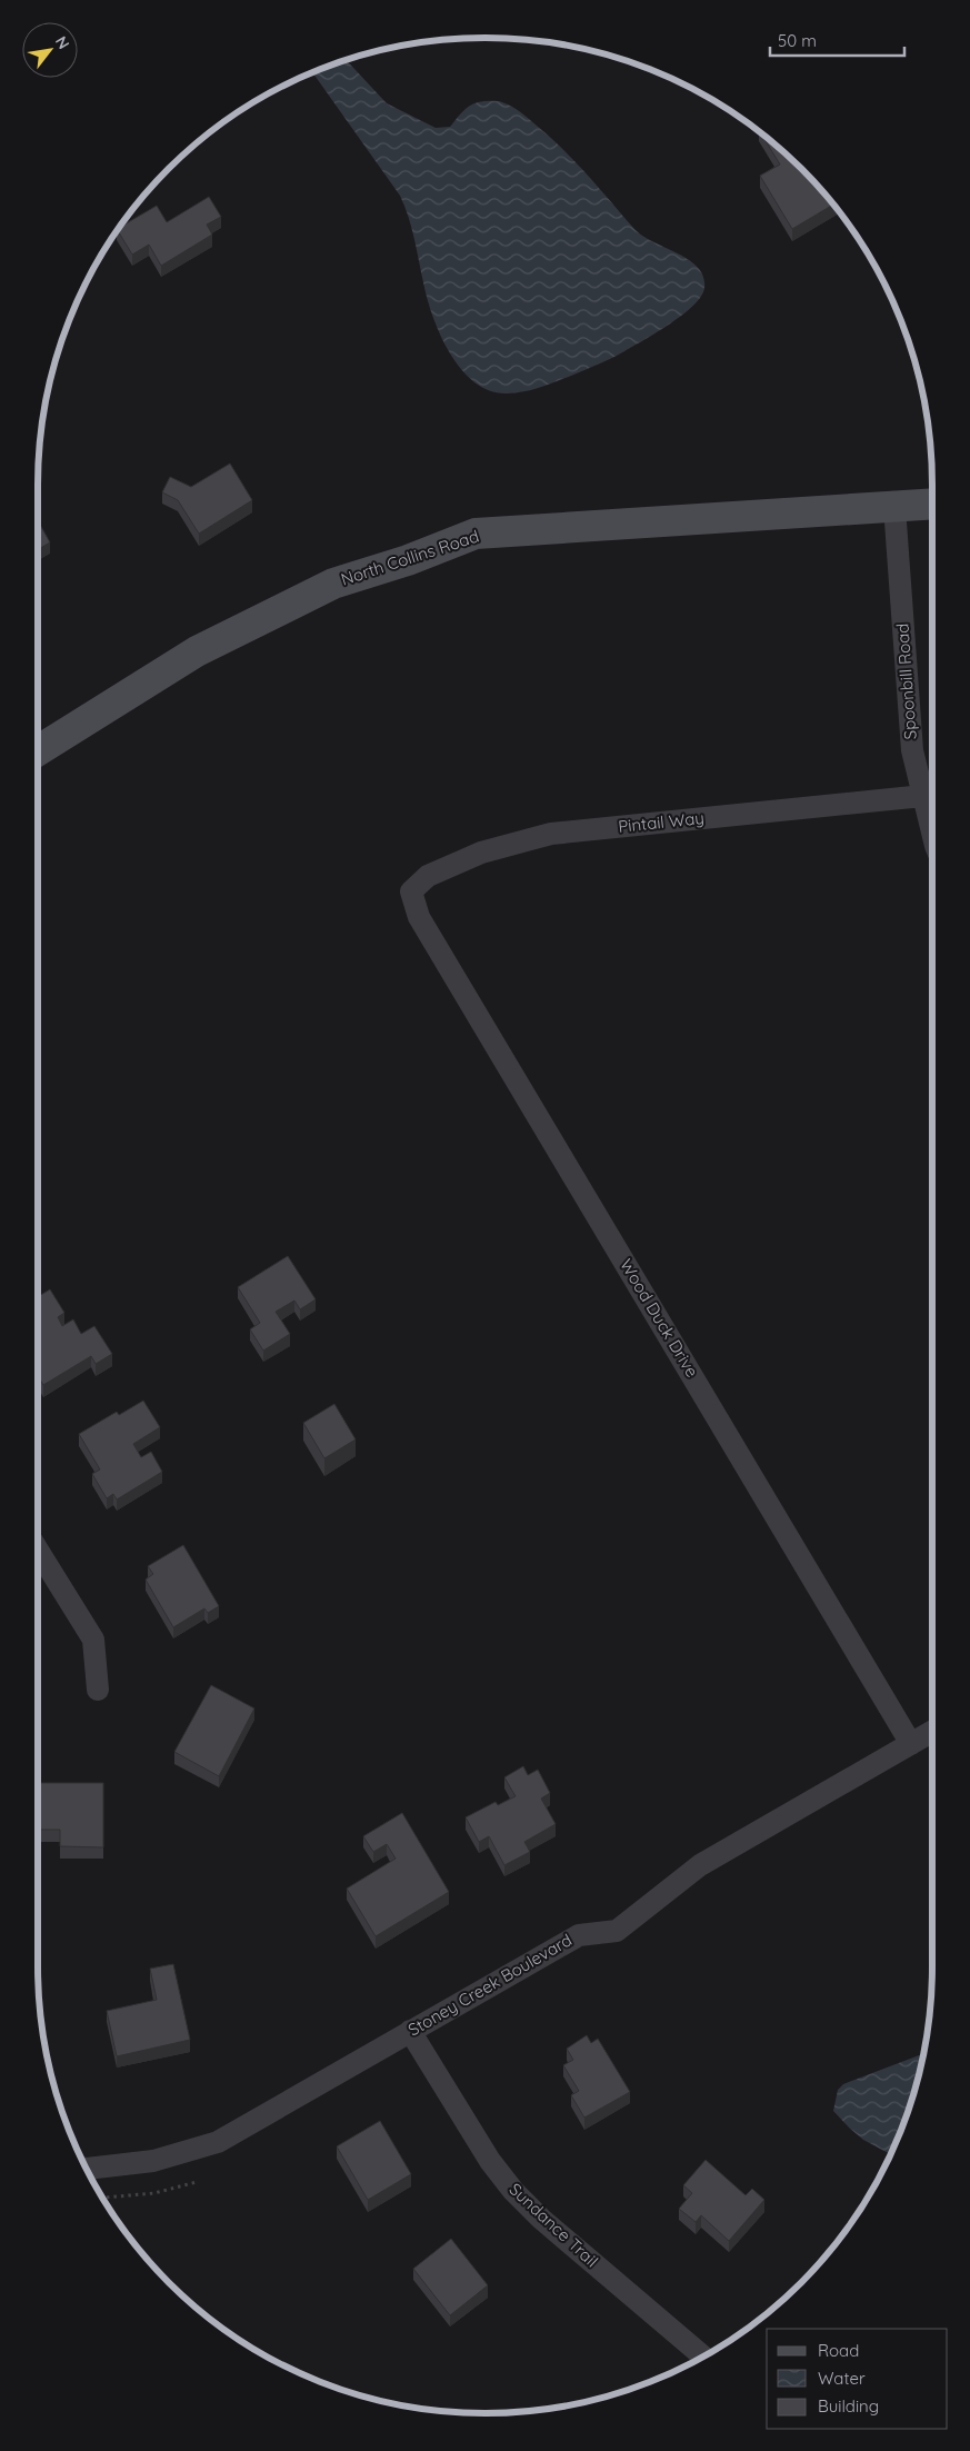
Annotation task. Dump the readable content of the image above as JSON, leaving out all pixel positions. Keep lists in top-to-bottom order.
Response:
{
  "streets": {
    "street": [
      "North Collins Road",
      "Spoonbill Road",
      "Pintail Way",
      "Wood Duck Drive",
      "Stoney Creek Boulevard",
      "Sundance Trail"
    ]
  },
  "crossings": [
    ["North Collins Road", "Spoonbill Road"],
    ["Spoonbill Road", "Pintail Way"],
    ["Pintail Way", "Wood Duck Drive"],
    ["Wood Duck Drive", "Stoney Creek Boulevard"],
    ["Stoney Creek Boulevard", "Sundance Trail"]
  ],
  "legend": ["Road", "Water", "Building"],
  "scale_bar": "50 m",
  "north": "top right"
}
